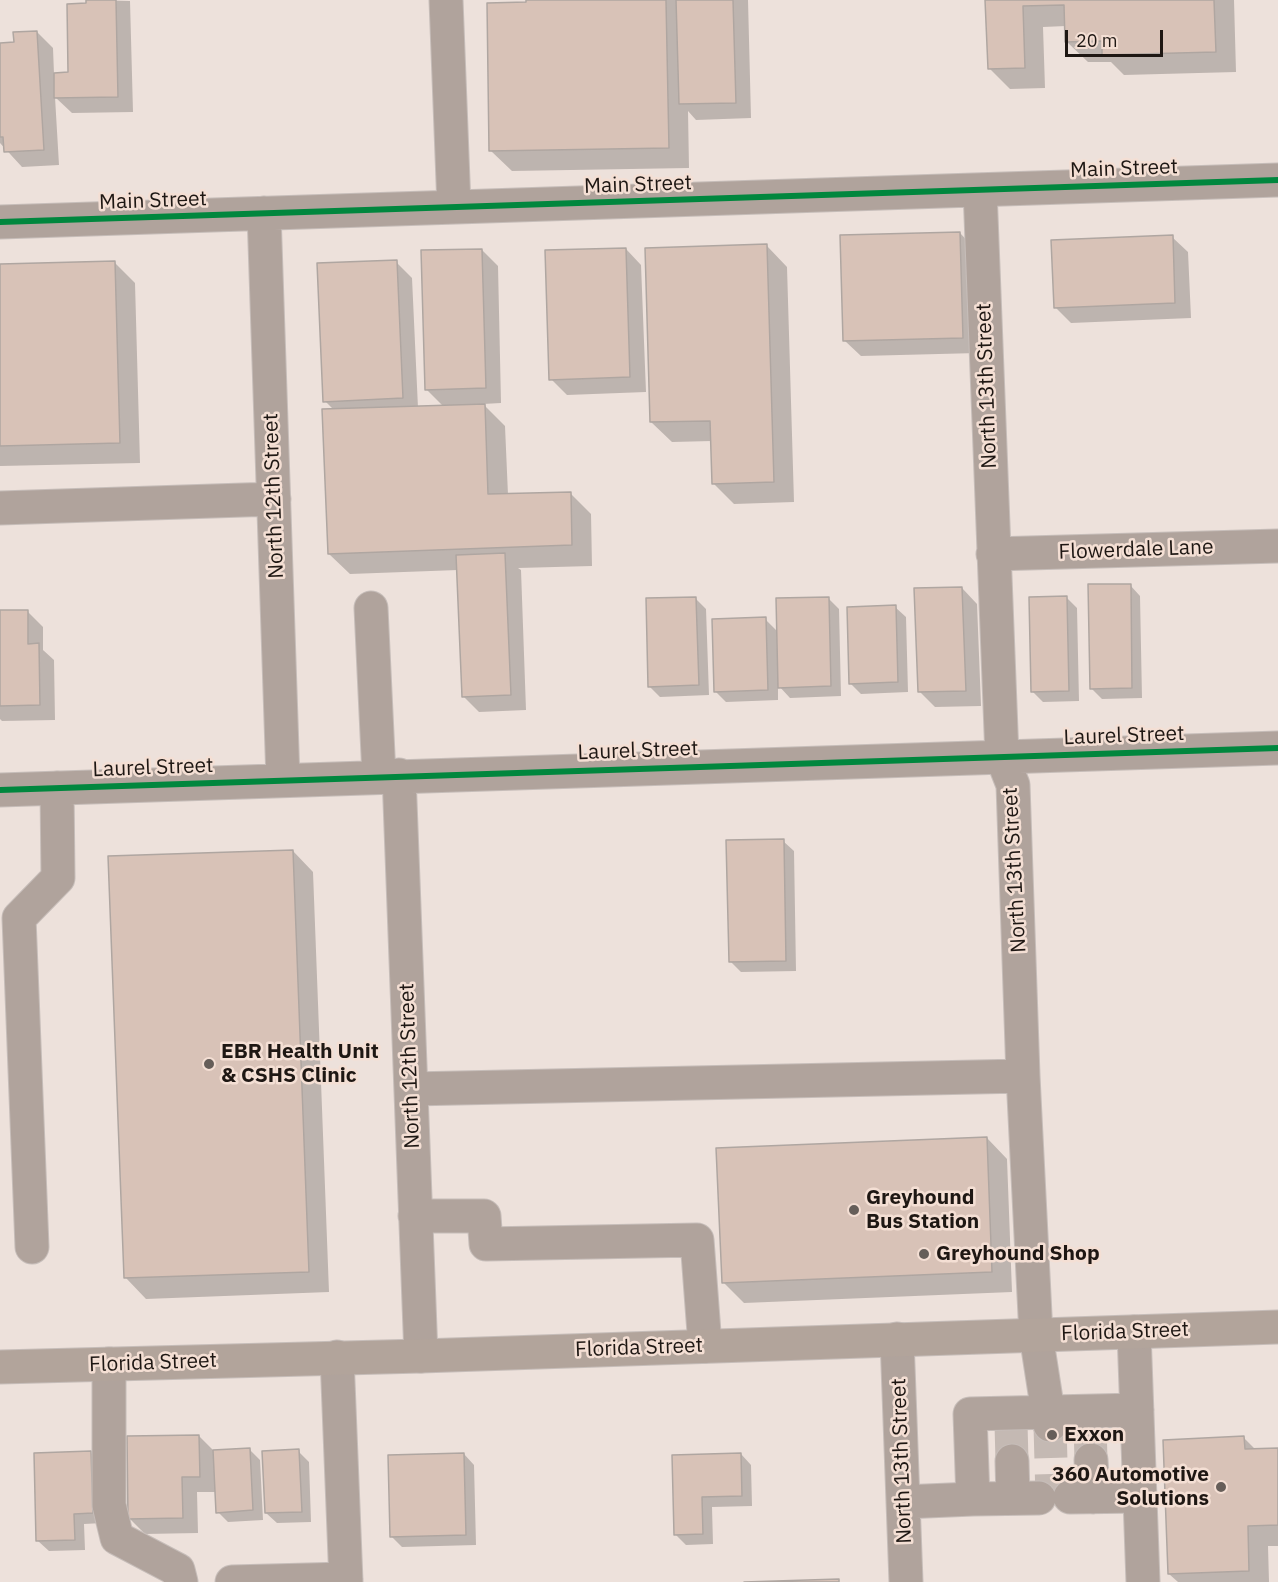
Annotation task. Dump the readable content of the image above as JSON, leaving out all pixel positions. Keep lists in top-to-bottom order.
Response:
{
  "streets": {
    "main road": ["Florida Street"],
    "street": [
      "Main Street",
      "North 13th Street",
      "North 12th Street",
      "Flowerdale Lane",
      "Laurel Street"
    ]
  },
  "crossings": [
    ["Main Street", "North 13th Street"],
    ["Main Street", "North 12th Street"],
    ["North 13th Street", "Flowerdale Lane"],
    ["North 13th Street", "Laurel Street"],
    ["North 13th Street", "Florida Street"],
    ["North 12th Street", "Laurel Street"],
    ["North 12th Street", "Florida Street"]
  ],
  "places": [
    "EBR Health Unit & CSHS Clinic",
    "Greyhound Bus Station",
    "Greyhound Shop",
    "Exxon",
    "360 Automotive Solutions"
  ],
  "scale_bar": "20 m"
}
